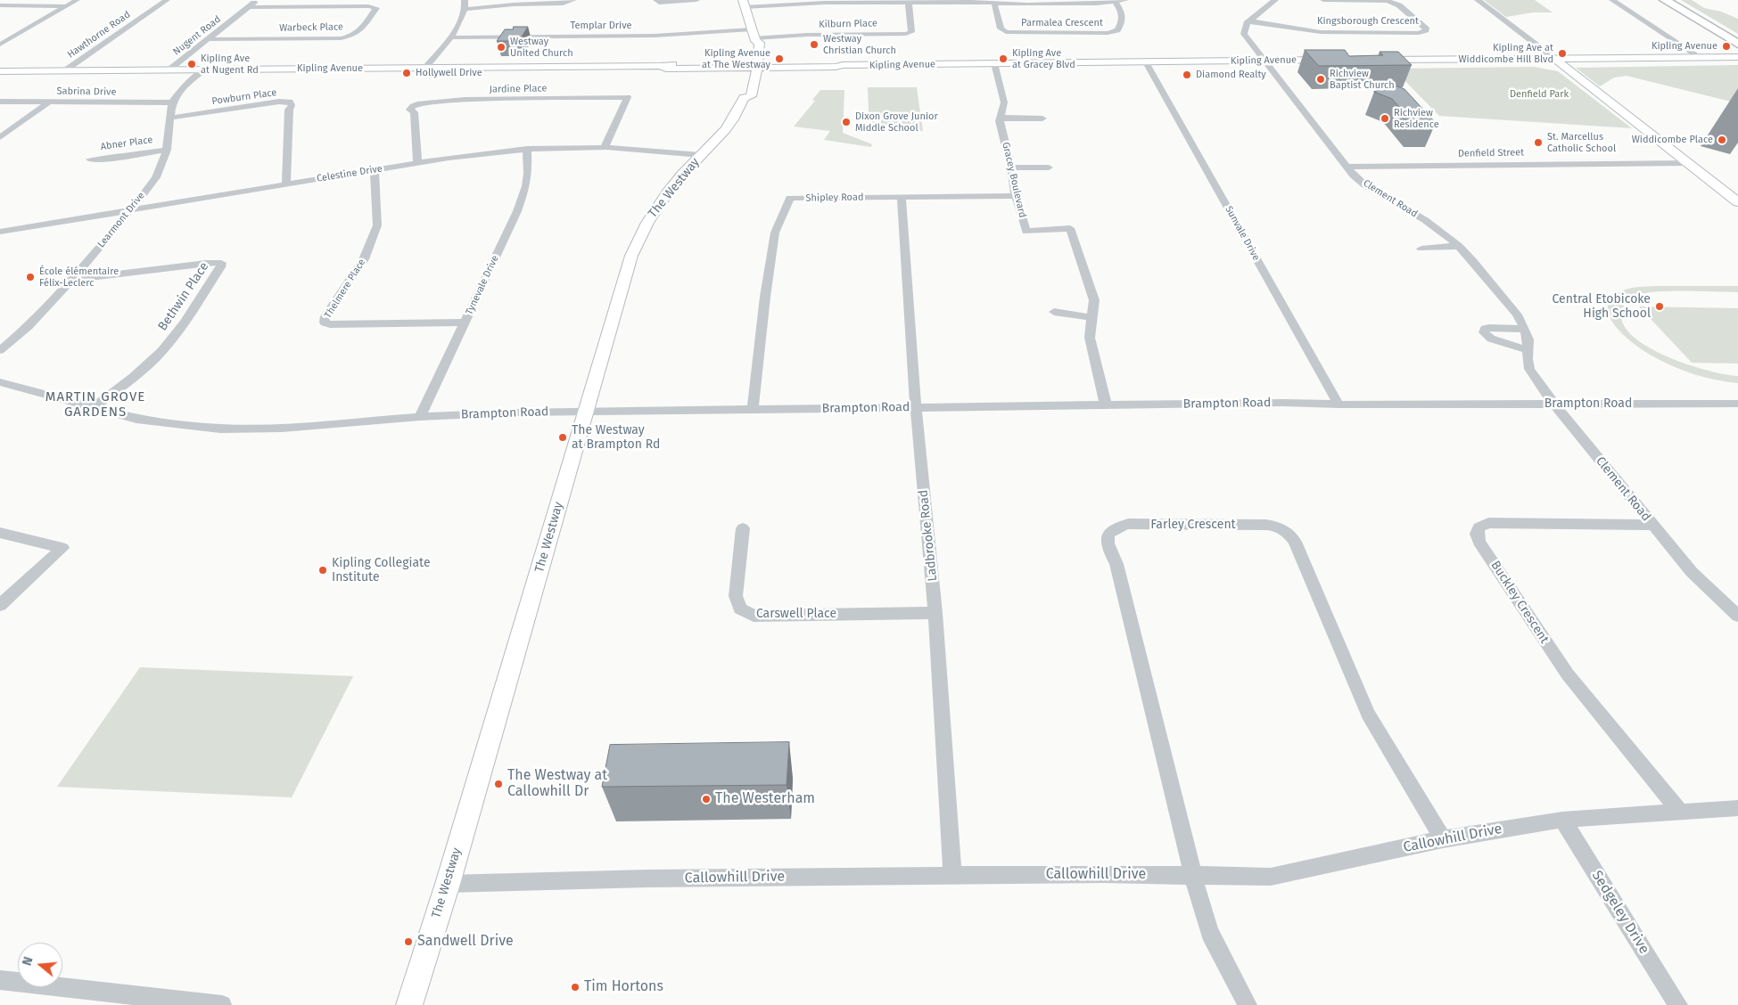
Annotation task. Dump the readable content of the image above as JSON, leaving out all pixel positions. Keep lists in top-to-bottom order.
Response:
{
  "streets": {
    "main road": ["Kipling Avenue", "The Westway"],
    "street": [
      "Kingsborough Crescent",
      "Parmalea Crescent",
      "Kilburn Place",
      "Templar Drive",
      "Warbeck Place",
      "Hawthorne Road",
      "Nugent Road",
      "Jardine Place",
      "Sabrina Drive",
      "Powburn Place",
      "Abner Place",
      "Denfield Street",
      "Celestine Drive",
      "Gracey Boulevard",
      "Shipley Road",
      "Clement Road",
      "Learmont Drive",
      "Sunvale Drive",
      "Tynevale Drive",
      "Thelmere Place",
      "Bethwin Place",
      "Brampton Road",
      "Farley Crescent",
      "Ladbrooke Road",
      "Buckley Crescent",
      "Carswell Place",
      "Callowhill Drive",
      "Sedgeley Drive"
    ]
  },
  "crossings": [
    ["Kingsborough Crescent", "Clement Road"],
    ["Kilburn Place", "Templar Drive"],
    ["Kilburn Place", "The Westway"],
    ["Templar Drive", "The Westway"],
    ["Warbeck Place", "Nugent Road"],
    ["Hawthorne Road", "Kipling Avenue"],
    ["Nugent Road", "Kipling Avenue"],
    ["Kipling Avenue", "Gracey Boulevard"],
    ["Kipling Avenue", "The Westway"],
    ["Kipling Avenue", "Clement Road"],
    ["Kipling Avenue", "Sunvale Drive"],
    ["Jardine Place", "Celestine Drive"],
    ["Sabrina Drive", "Learmont Drive"],
    ["Powburn Place", "Celestine Drive"],
    ["Powburn Place", "Learmont Drive"],
    ["Abner Place", "Learmont Drive"],
    ["Denfield Street", "Clement Road"],
    ["Celestine Drive", "The Westway"],
    ["Celestine Drive", "Learmont Drive"],
    ["Celestine Drive", "Tynevale Drive"],
    ["Celestine Drive", "Thelmere Place"],
    ["Gracey Boulevard", "Shipley Road"],
    ["Gracey Boulevard", "Brampton Road"],
    ["The Westway", "Brampton Road"],
    ["The Westway", "Callowhill Drive"],
    ["Shipley Road", "Brampton Road"],
    ["Shipley Road", "Ladbrooke Road"],
    ["Clement Road", "Brampton Road"],
    ["Clement Road", "Buckley Crescent"],
    ["Learmont Drive", "Bethwin Place"],
    ["Sunvale Drive", "Brampton Road"],
    ["Tynevale Drive", "Thelmere Place"],
    ["Tynevale Drive", "Brampton Road"],
    ["Bethwin Place", "Brampton Road"],
    ["Brampton Road", "Ladbrooke Road"],
    ["Farley Crescent", "Callowhill Drive"],
    ["Ladbrooke Road", "Carswell Place"],
    ["Ladbrooke Road", "Callowhill Drive"],
    ["Buckley Crescent", "Callowhill Drive"],
    ["Callowhill Drive", "Sedgeley Drive"]
  ],
  "districts": ["MARTIN GROVE GARDENS"],
  "parks": ["Denfield Park"],
  "places": [
    "Westway Christian Church",
    "Kipling Avenue",
    "Westway United Church",
    "Kipling Ave at Widdicombe Hill Blvd",
    "Kipling Avenue at The Westway",
    "Kipling Ave at Gracey Blvd",
    "Kipling Ave at Nugent Rd",
    "Hollywell Drive",
    "Diamond Realty",
    "Richview Baptist Church",
    "Richview Residence",
    "Dixon Grove Junior Middle School",
    "Widdicombe Place",
    "St. Marcellus Catholic School",
    "École élémentaire Félix-Leclerc",
    "Central Etobicoke High School",
    "The Westway at Brampton Rd",
    "Kipling Collegiate Institute",
    "The Westway at Callowhill Dr",
    "The Westerham",
    "Sandwell Drive",
    "Tim Hortons"
  ],
  "north": "left"
}
